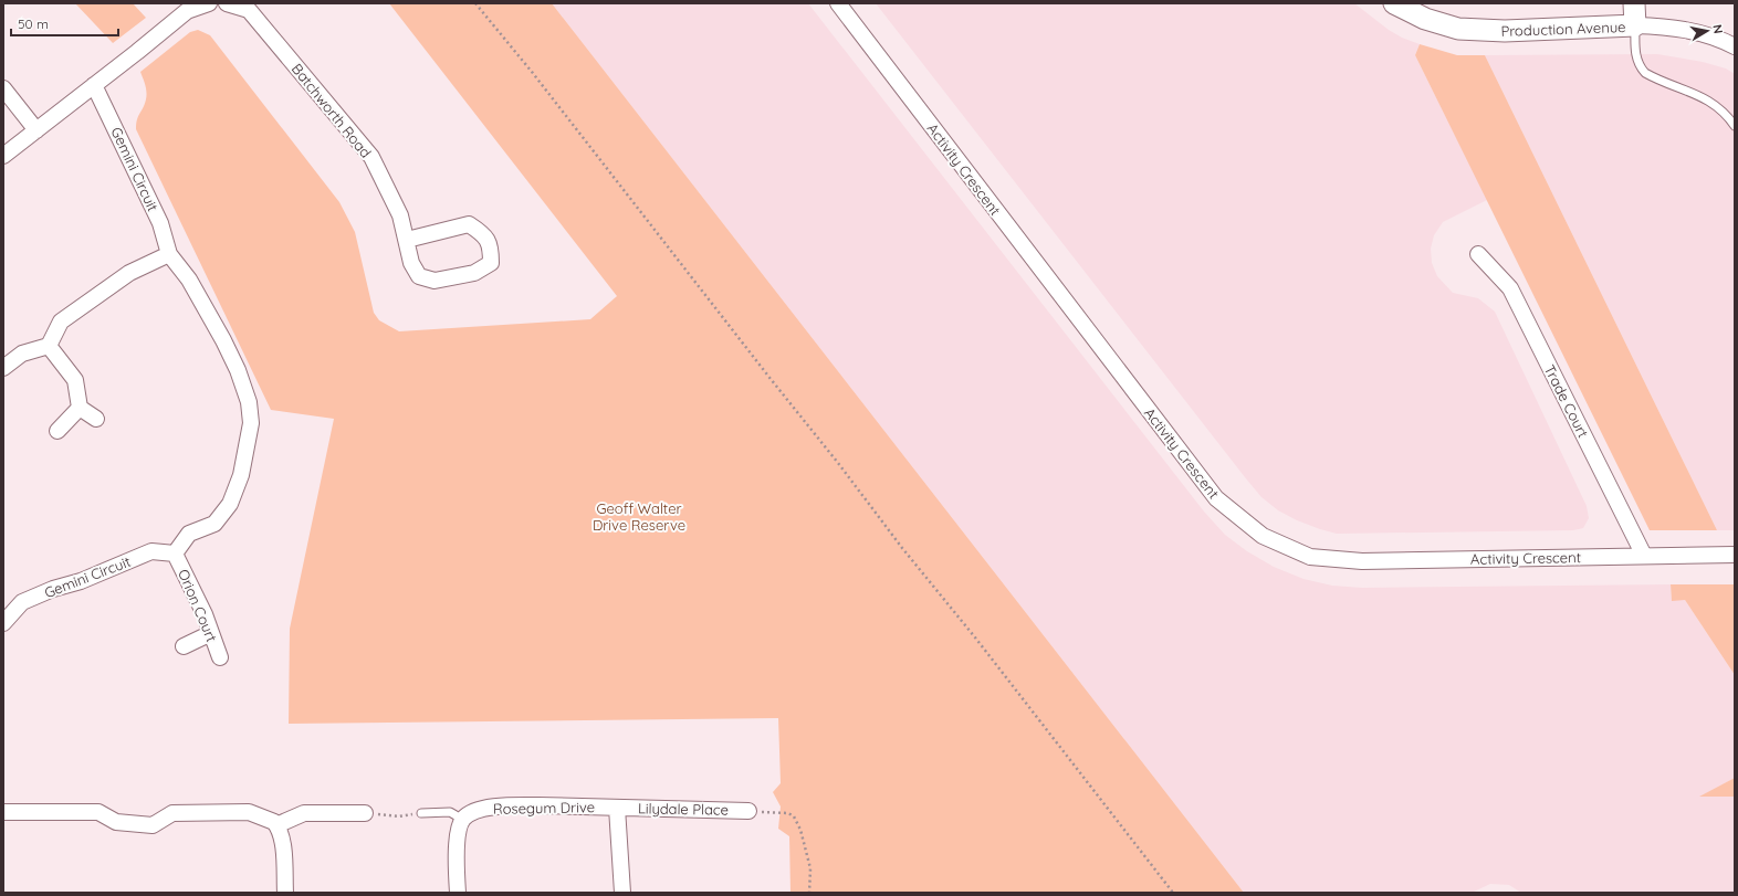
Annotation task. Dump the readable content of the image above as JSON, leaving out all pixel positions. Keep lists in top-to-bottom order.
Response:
{
  "streets": {
    "main road": ["Production Avenue"],
    "street": [
      "Batchworth Road",
      "Gemini Circuit",
      "Activity Crescent",
      "Trade Court",
      "Orion Court",
      "Rosegum Drive",
      "Lilydale Place"
    ]
  },
  "crossings": [
    ["Gemini Circuit", "Orion Court"],
    ["Activity Crescent", "Trade Court"],
    ["Rosegum Drive", "Lilydale Place"]
  ],
  "parks": ["Geoff Walter Drive Reserve"],
  "scale_bar": "50 m",
  "north": "right"
}
